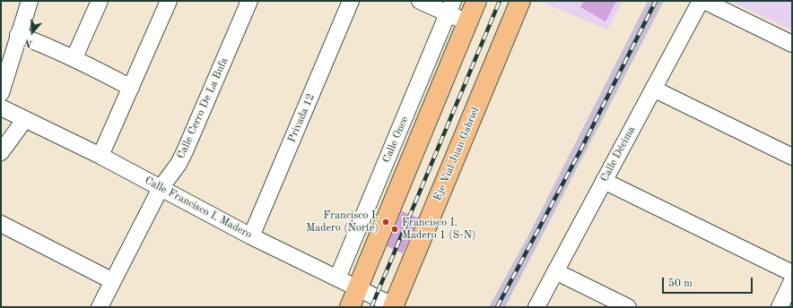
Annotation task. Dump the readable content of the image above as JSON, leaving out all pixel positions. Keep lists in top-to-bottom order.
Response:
{
  "streets": {
    "main road": ["Eje Vial Juan Gabriel"],
    "street": [
      "Calle Cerro De La Bufa",
      "Privada 12",
      "Calle Once",
      "Calle Décima",
      "Calle Francisco I. Madero"
    ]
  },
  "crossings": [
    ["Calle Cerro De La Bufa", "Calle Francisco I. Madero"],
    ["Privada 12", "Calle Francisco I. Madero"],
    ["Calle Once", "Calle Francisco I. Madero"],
    ["Eje Vial Juan Gabriel", "Calle Francisco I. Madero"]
  ],
  "places": ["Francisco I. Madero (Norte)", "Francisco I. Madero 1 (S-N)"],
  "scale_bar": "50 m",
  "north": "bottom"
}
